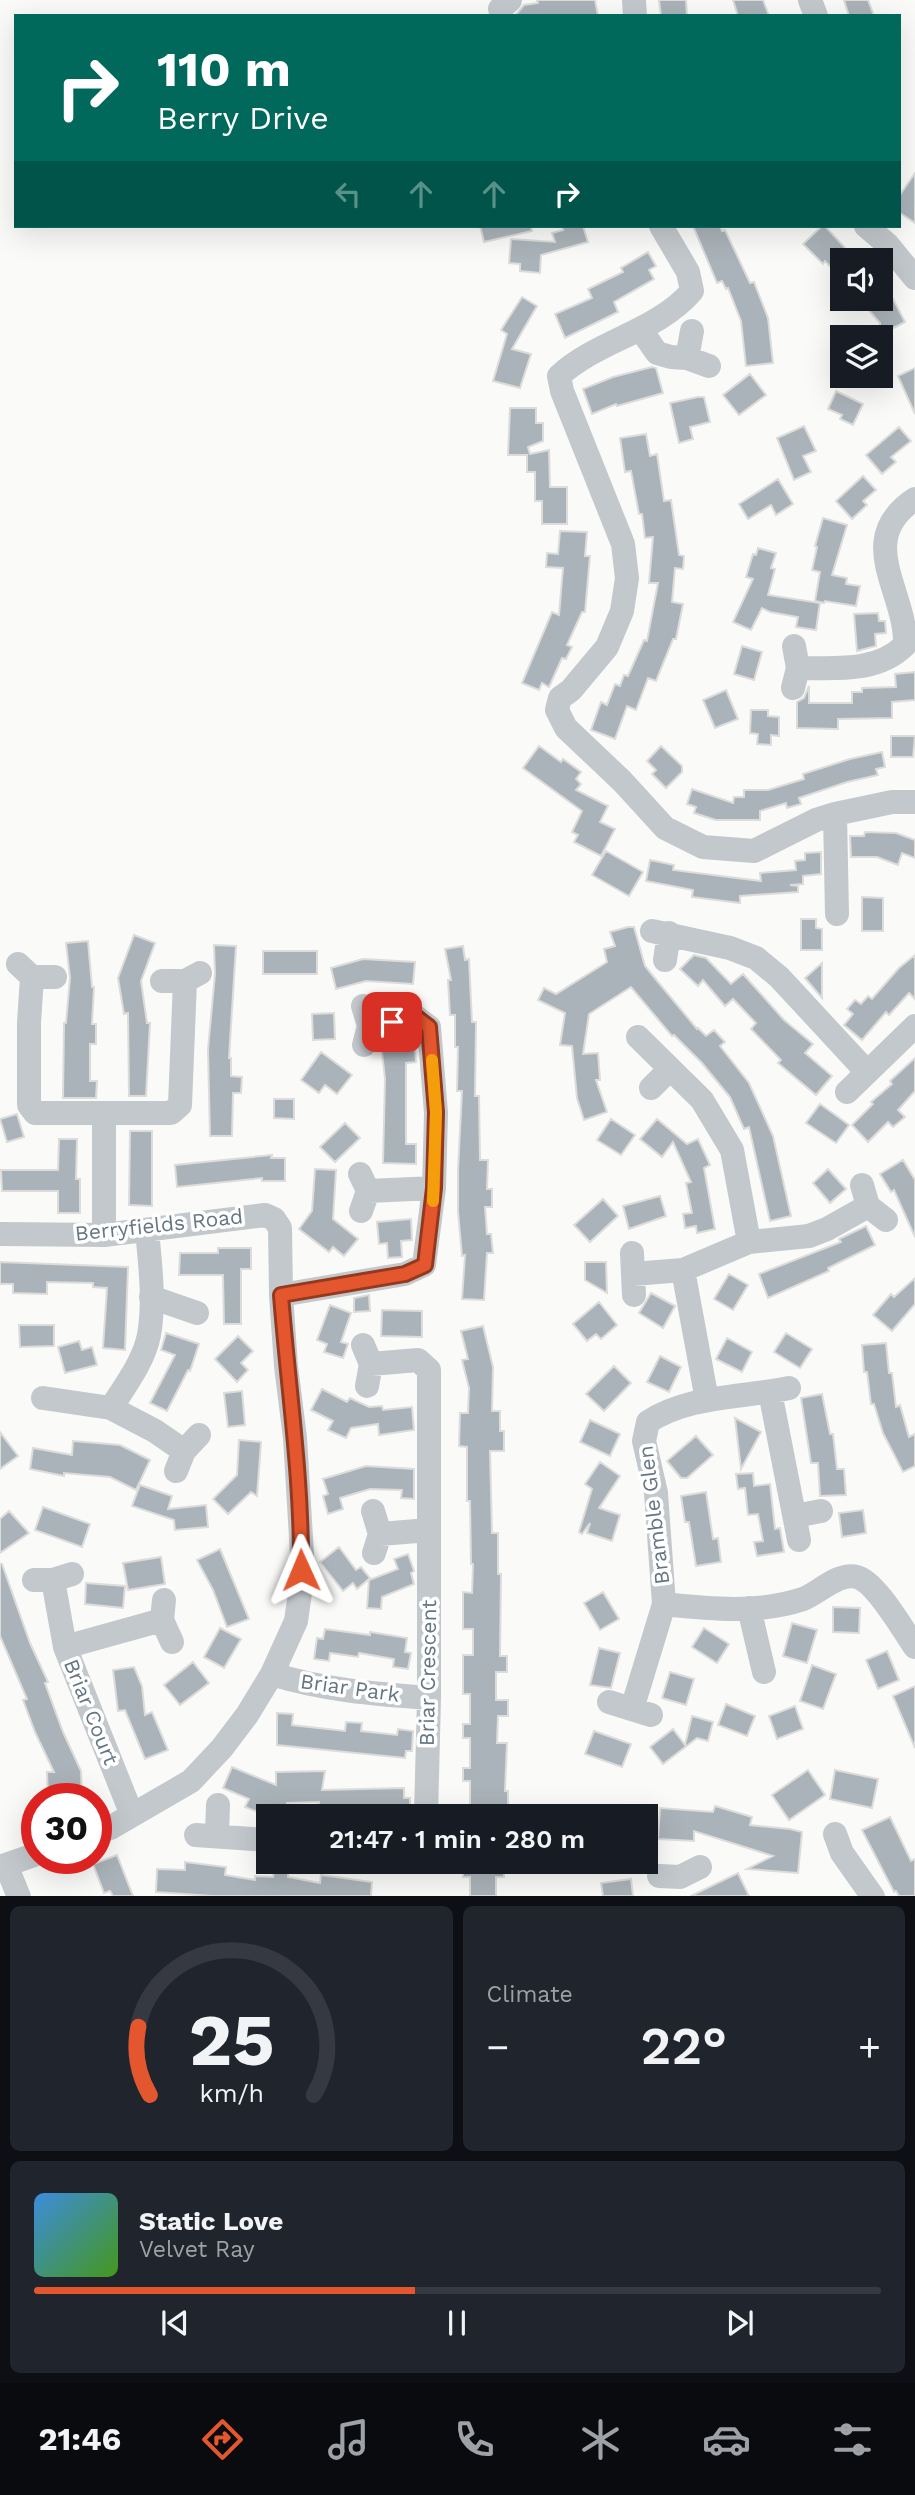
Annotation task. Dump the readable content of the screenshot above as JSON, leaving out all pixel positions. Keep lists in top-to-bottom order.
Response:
{
  "streets": {
    "street": [
      "Berryfields Road",
      "Bramble Glen",
      "Briar Crescent",
      "Briar Park",
      "Briar Court"
    ]
  },
  "crossings": [
    ["Briar Crescent", "Briar Park"]
  ],
  "page": {
    "turn": ["110 m", "Berry Drive"],
    "limit": "30",
    "trip": "21:47 · 1 min · 280 m",
    "tile": "Climate",
    "heat": ["−", "22°", "+"],
    "song": ["Static Love", "Velvet Ray"],
    "tabs": "21:46",
    "gauge": ["25", "km/h"]
  }
}
